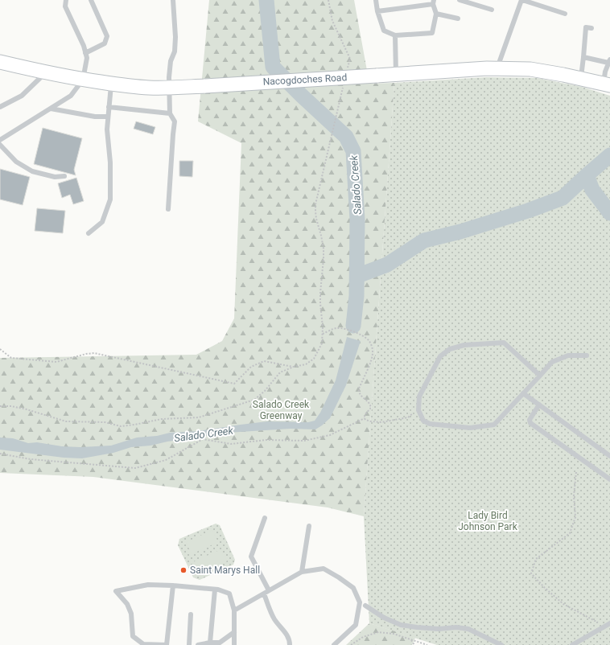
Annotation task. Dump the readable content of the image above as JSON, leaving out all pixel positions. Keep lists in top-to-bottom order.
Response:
{
  "streets": {
    "main road": ["Nacogdoches Road"]
  },
  "water": ["Salado Creek"],
  "parks": ["Salado Creek Greenway", "Lady Bird Johnson Park"],
  "places": ["Saint Marys Hall"]
}
